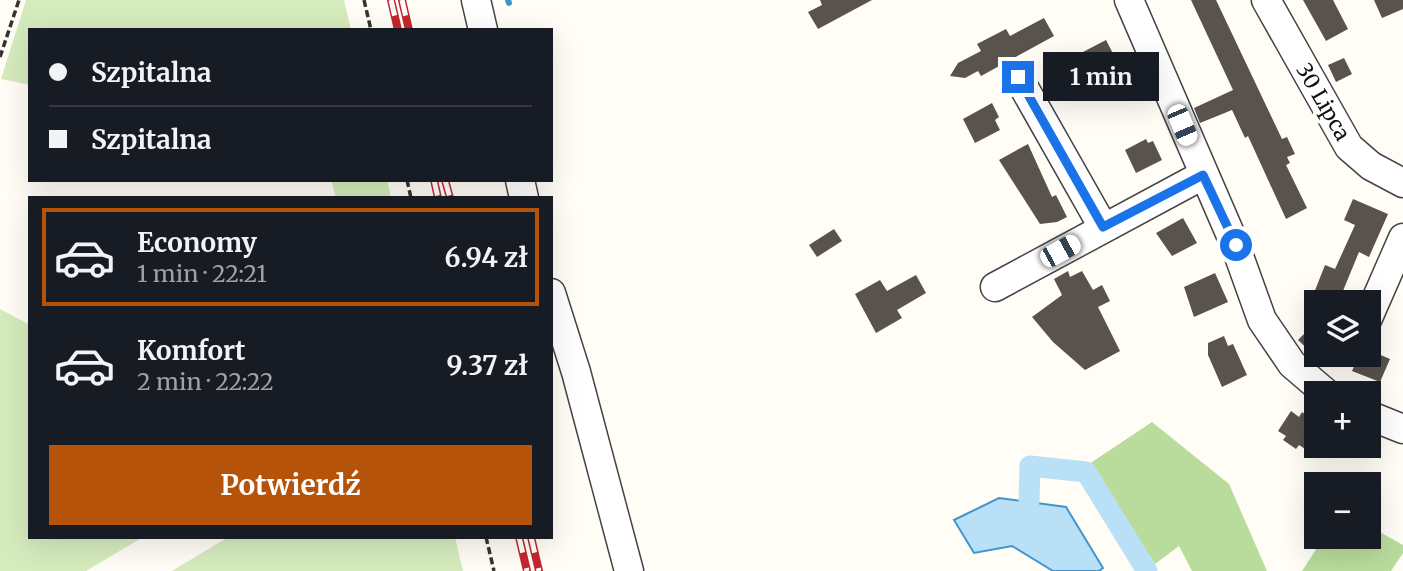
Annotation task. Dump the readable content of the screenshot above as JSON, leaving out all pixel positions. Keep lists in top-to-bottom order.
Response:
{
  "streets": {
    "street": ["30 Lipca"]
  },
  "page": {
    "banner": ["Szpitalna", "Szpitalna"],
    "bubble": "1 min",
    "list": [
      {
        "name": "Economy",
        "note": "1 min · 22:21",
        "value": "6.94 zł"
      },
      {
        "name": "Komfort",
        "note": "2 min · 22:22",
        "value": "9.37 zł"
      }
    ],
    "map_buttons": ["+", "−"],
    "buttons": "Potwierdź"
  }
}
